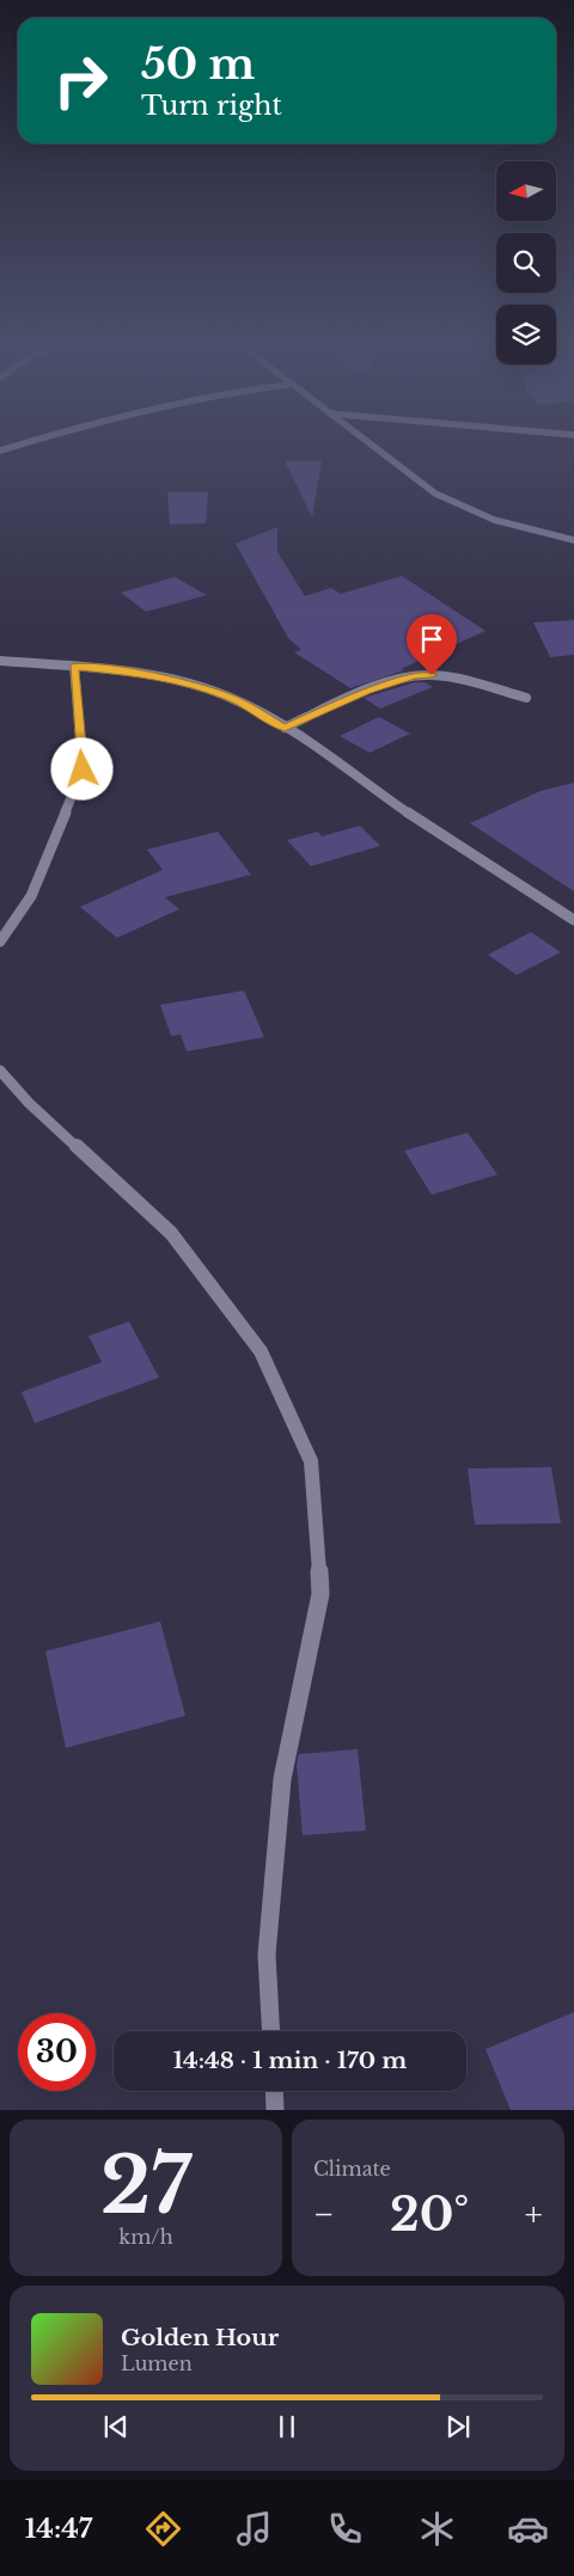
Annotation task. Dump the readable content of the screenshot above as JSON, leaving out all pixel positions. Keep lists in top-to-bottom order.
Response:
{
  "north": "left",
  "page": {
    "turn": ["50 m", "Turn right"],
    "limit": "30",
    "trip": "14:48 · 1 min · 170 m",
    "tile": [
      ["27", "km/h"],
      "Climate"
    ],
    "heat": ["−", "20°", "+"],
    "song": ["Golden Hour", "Lumen"],
    "tabs": "14:47"
  }
}
